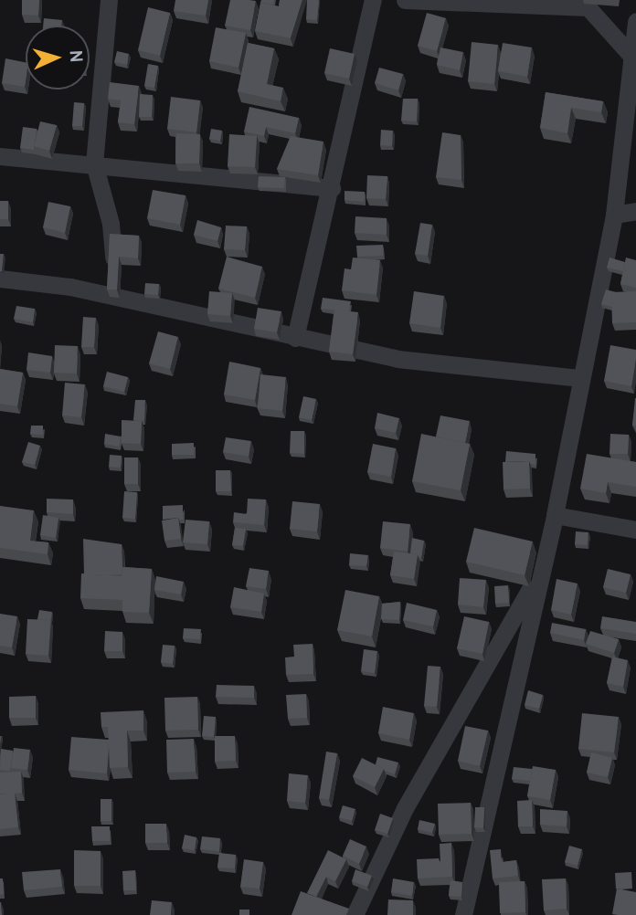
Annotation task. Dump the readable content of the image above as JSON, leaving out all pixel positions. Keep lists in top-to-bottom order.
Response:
{
  "north": "right"
}
